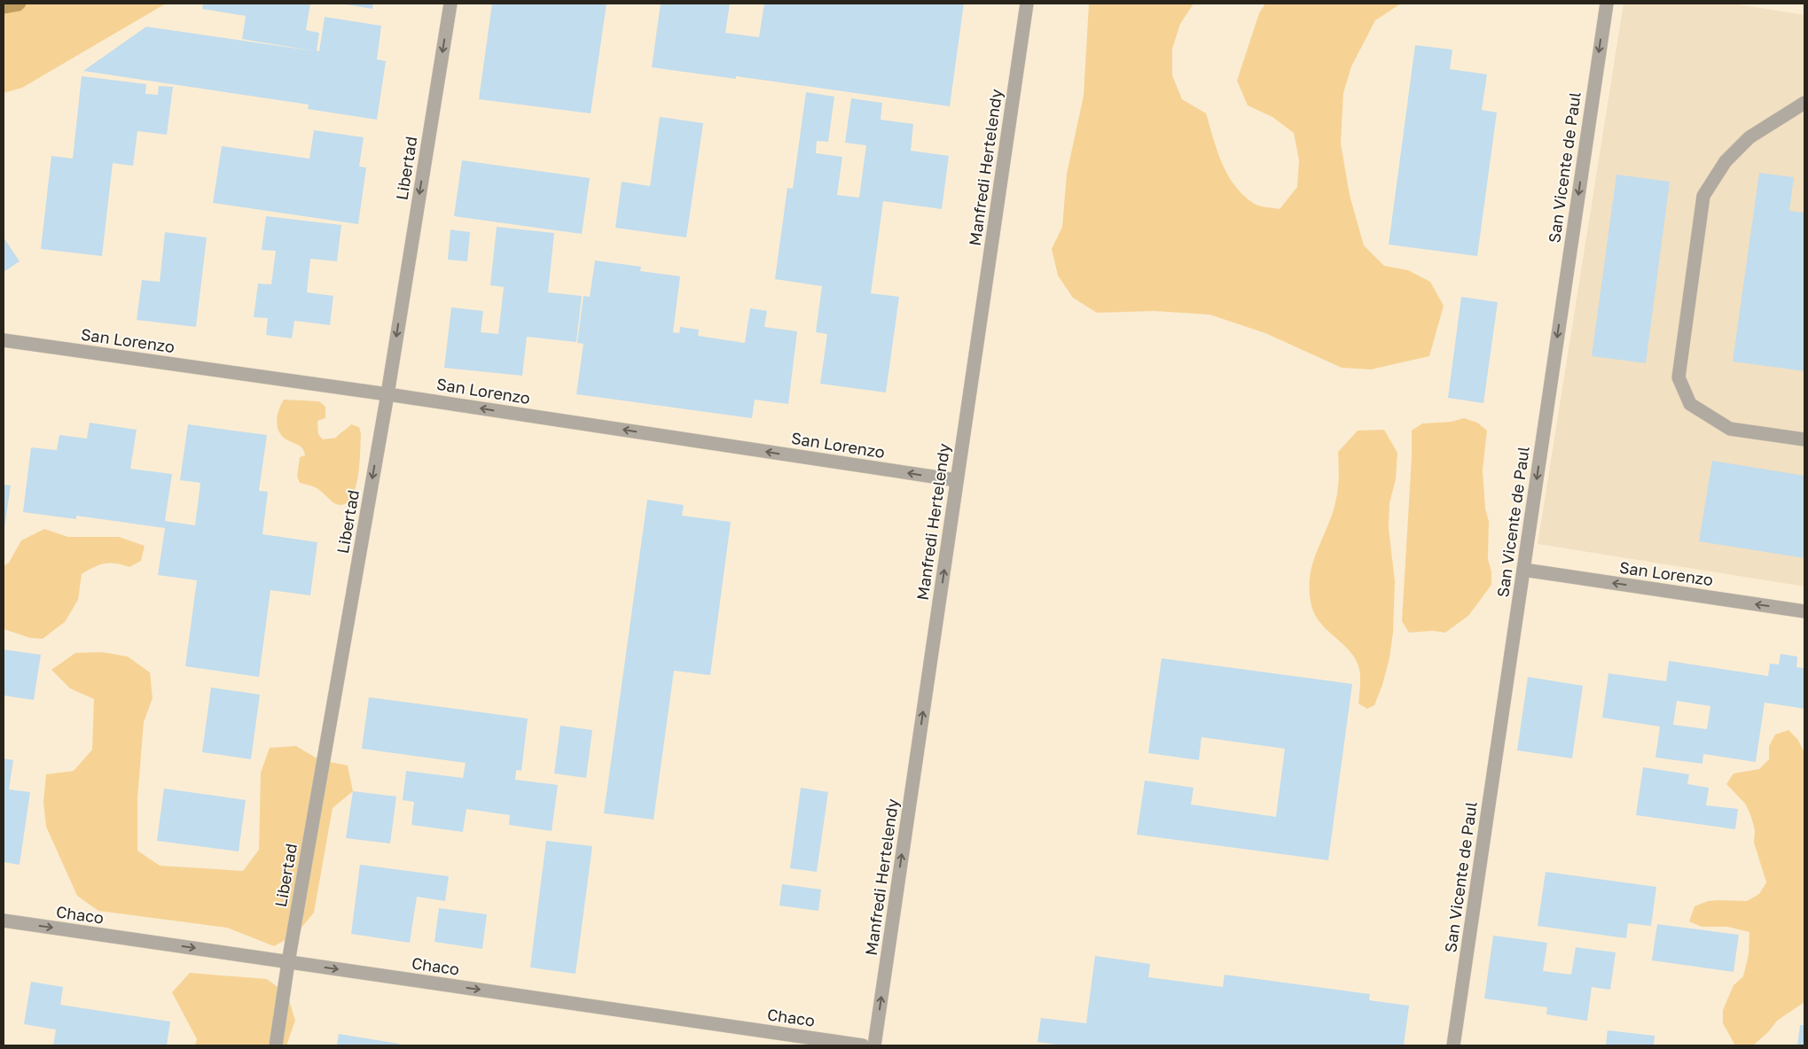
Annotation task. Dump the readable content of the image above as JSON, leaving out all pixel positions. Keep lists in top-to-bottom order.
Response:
{
  "streets": {
    "street": [
      "Manfredi Hertelendy",
      "San Vicente de Paul",
      "Libertad",
      "San Lorenzo",
      "Chaco"
    ]
  },
  "crossings": [
    ["Manfredi Hertelendy", "San Lorenzo"],
    ["San Vicente de Paul", "San Lorenzo"],
    ["Libertad", "San Lorenzo"],
    ["Libertad", "Chaco"]
  ],
  "one_way": [
    "Manfredi Hertelendy",
    "San Vicente de Paul",
    "Libertad",
    "San Lorenzo",
    "Chaco"
  ]
}
